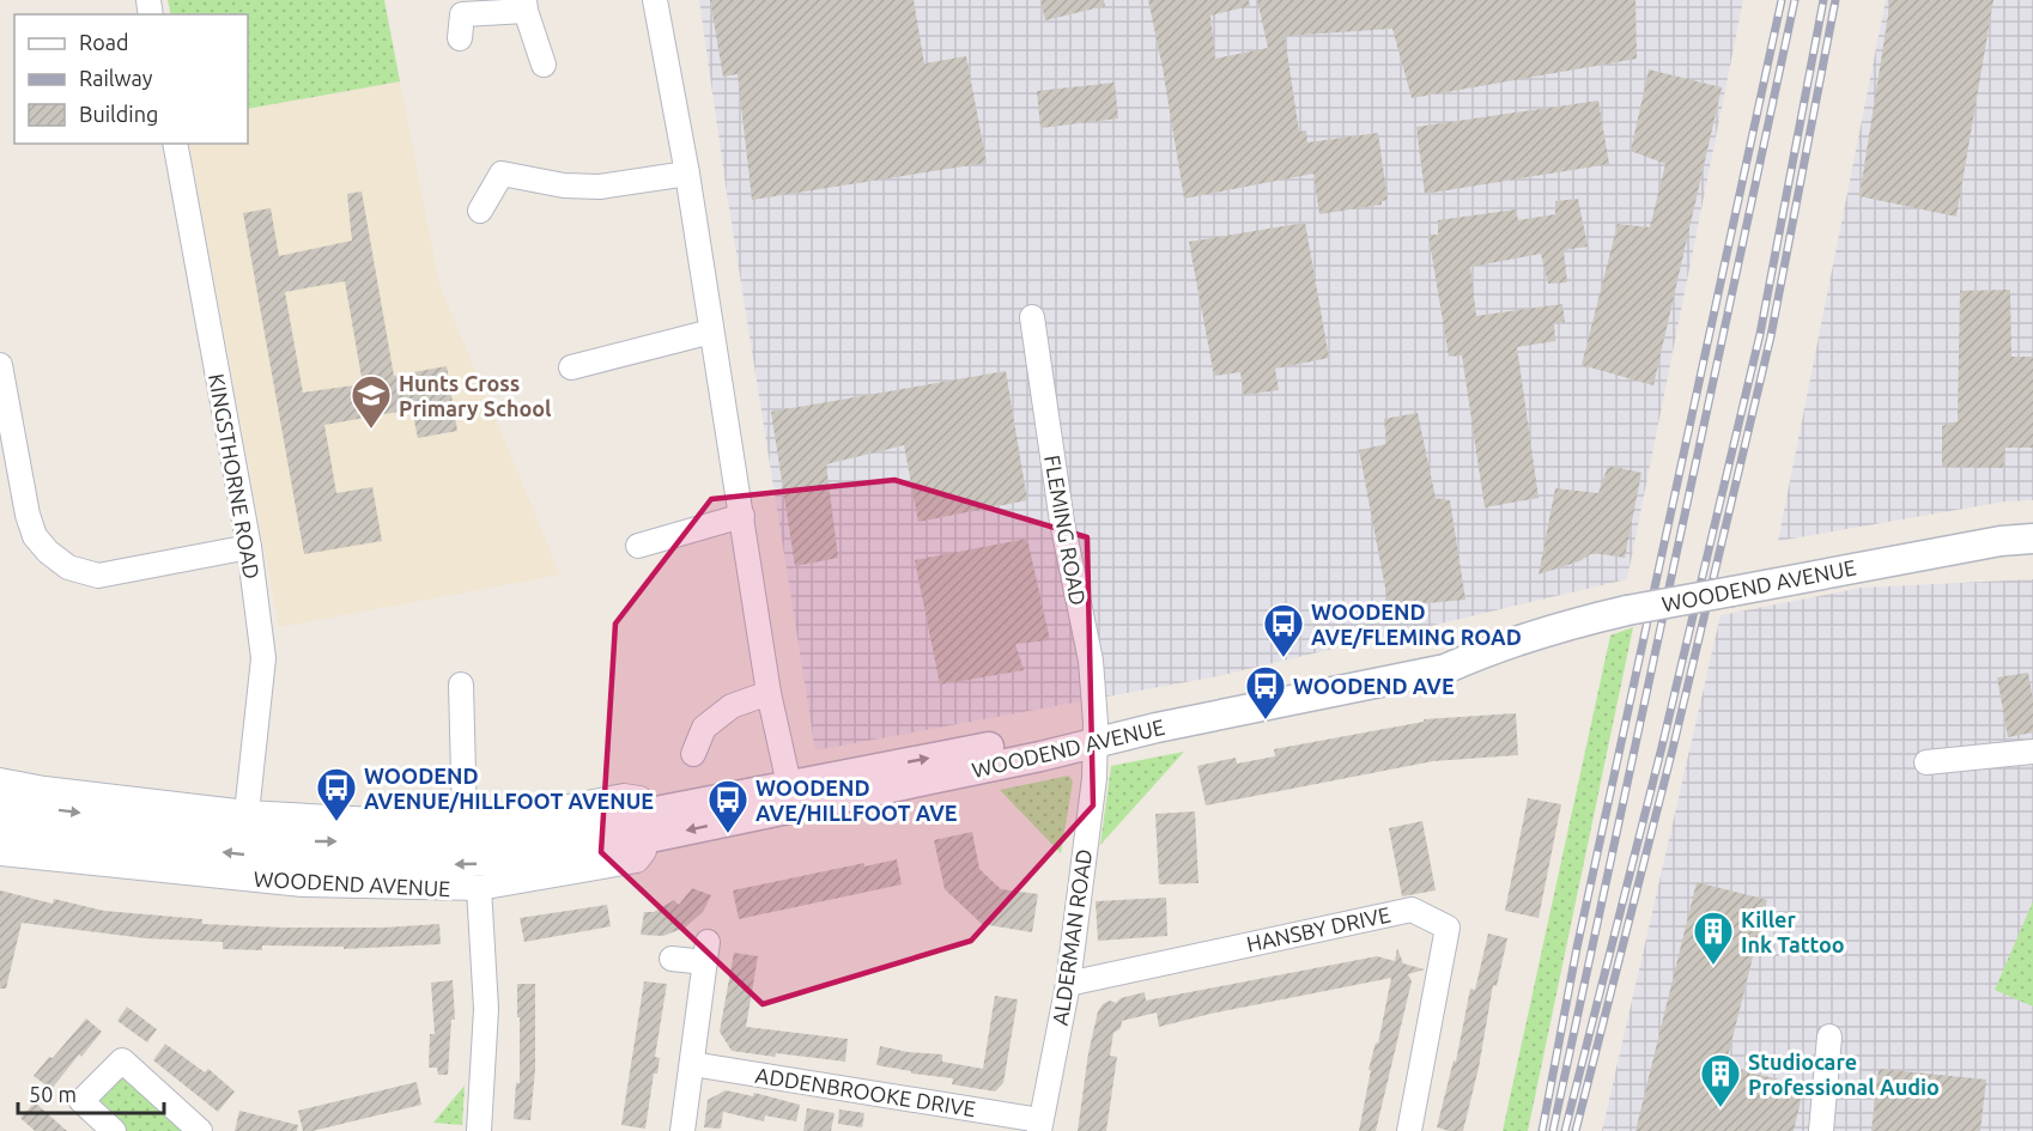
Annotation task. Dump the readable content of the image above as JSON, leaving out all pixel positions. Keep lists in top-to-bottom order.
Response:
{
  "streets": {
    "street": [
      "KINGSTHORNE ROAD",
      "FLEMING ROAD",
      "WOODEND AVENUE",
      "HANSBY DRIVE",
      "ALDERMAN ROAD",
      "ADDENBROOKE DRIVE"
    ]
  },
  "crossings": [
    ["FLEMING ROAD", "WOODEND AVENUE"],
    ["FLEMING ROAD", "ALDERMAN ROAD"],
    ["WOODEND AVENUE", "ALDERMAN ROAD"],
    ["HANSBY DRIVE", "ALDERMAN ROAD"],
    ["ALDERMAN ROAD", "ADDENBROOKE DRIVE"]
  ],
  "places": {
    "school or university": ["Hunts Cross Primary School"],
    "bus stop": [
      "WOODEND AVE/FLEMING ROAD",
      "WOODEND AVE",
      "WOODEND AVENUE/HILLFOOT AVENUE",
      "WOODEND AVE/HILLFOOT AVE"
    ],
    "building": ["Killer Ink Tattoo", "Studiocare Professional Audio"]
  },
  "legend": ["Road", "Railway", "Building"],
  "scale_bar": "50 m"
}
